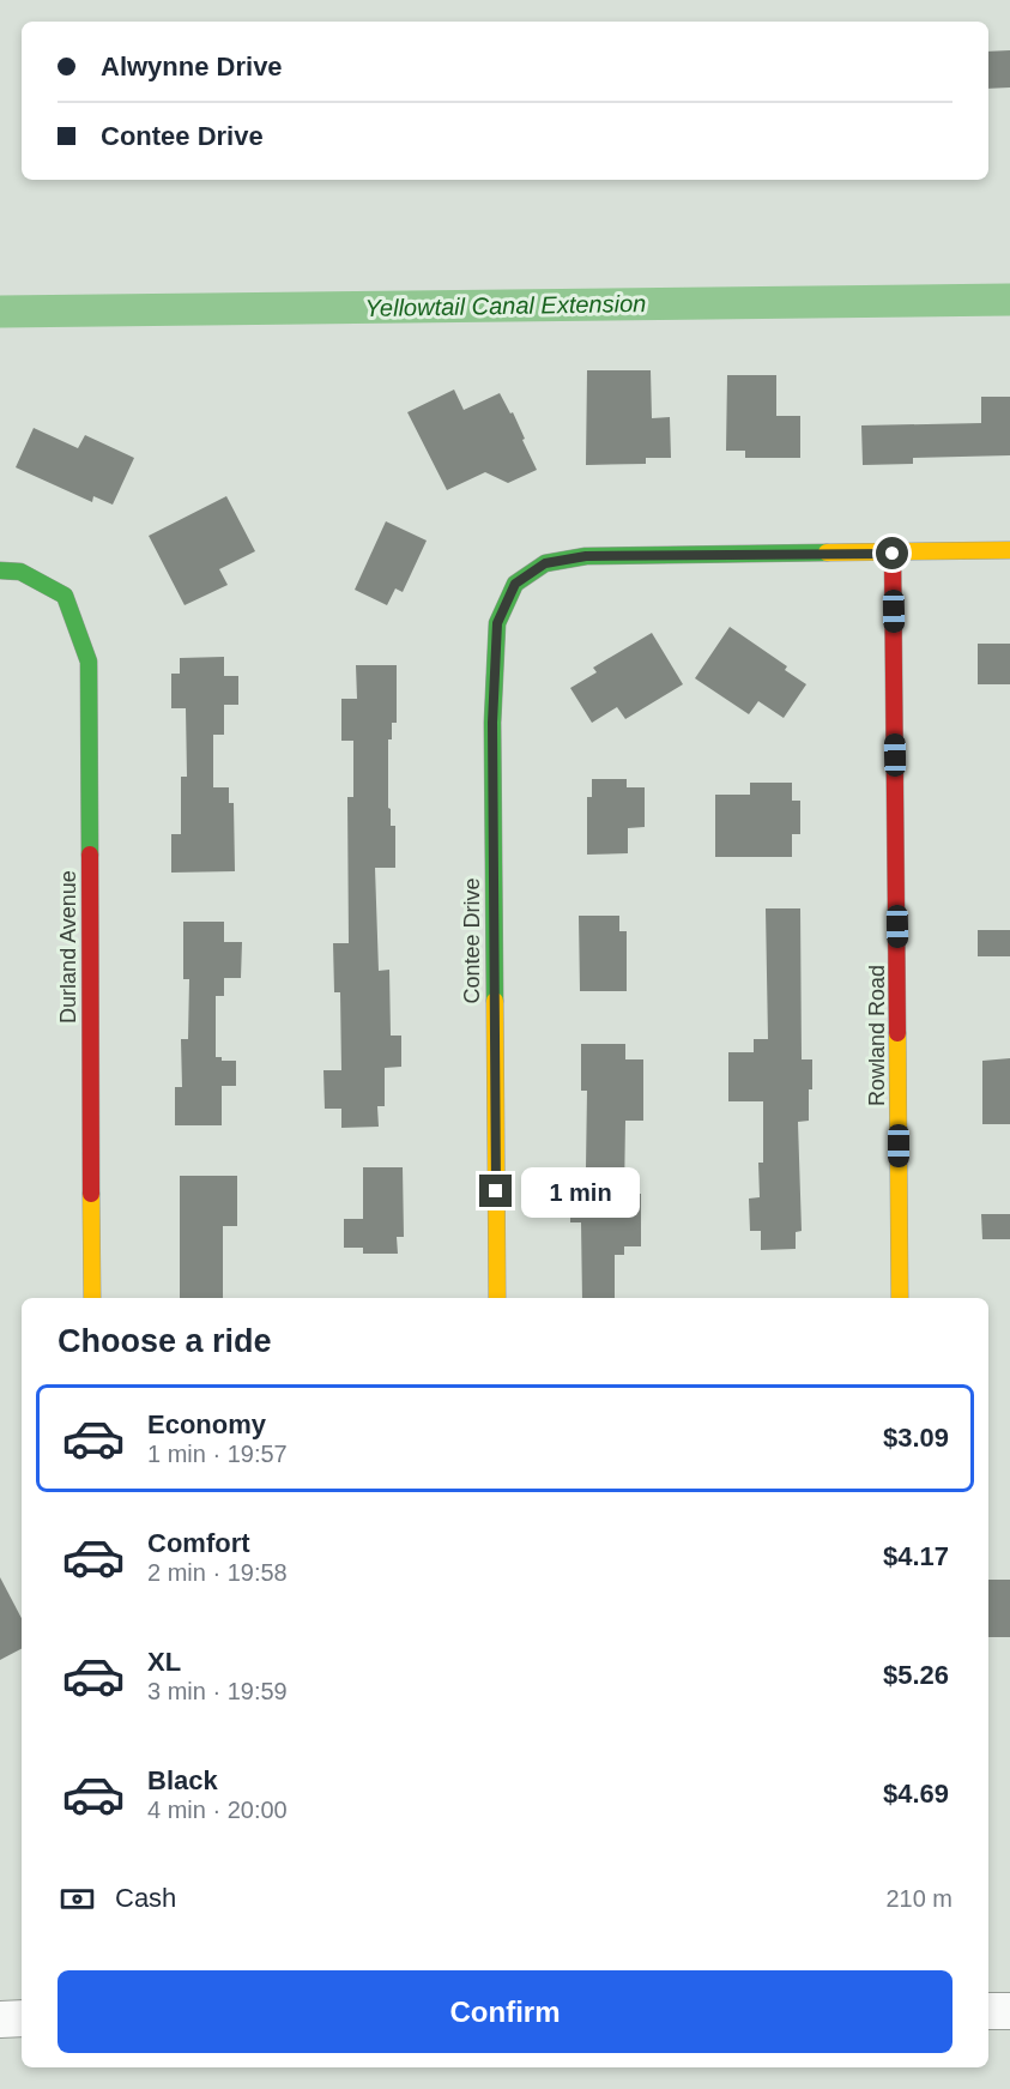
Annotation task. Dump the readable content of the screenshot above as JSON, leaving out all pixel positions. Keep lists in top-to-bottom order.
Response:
{
  "streets": {
    "street": ["Contee Drive", "Durland Avenue", "Rowland Road"]
  },
  "crossings": [
    ["Contee Drive", "Rowland Road"]
  ],
  "water": ["Yellowtail Canal Extension"],
  "page": {
    "banner": ["Alwynne Drive", "Contee Drive"],
    "bubble": "1 min",
    "heading": "Choose a ride",
    "list": [
      {
        "name": "Economy",
        "note": "1 min · 19:57",
        "value": "$3.09"
      },
      {
        "name": "Comfort",
        "note": "2 min · 19:58",
        "value": "$4.17"
      },
      {
        "name": "XL",
        "note": "3 min · 19:59",
        "value": "$5.26"
      },
      {
        "name": "Black",
        "note": "4 min · 20:00",
        "value": "$4.69"
      }
    ],
    "pay": ["Cash", "210 m"],
    "buttons": "Confirm"
  }
}
